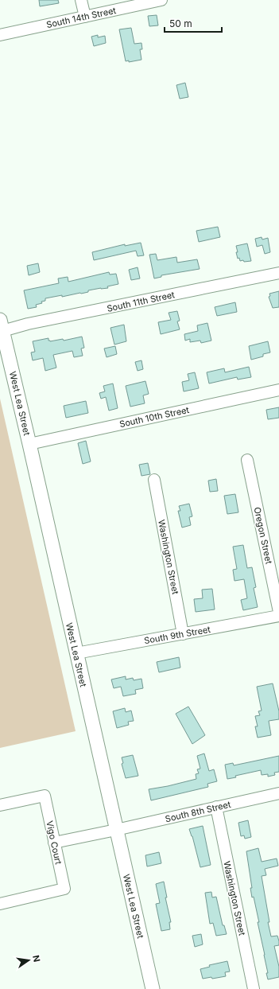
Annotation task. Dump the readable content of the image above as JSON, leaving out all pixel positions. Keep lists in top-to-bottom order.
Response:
{
  "streets": {
    "main road": ["West Lea Street"],
    "street": [
      "South 14th Street",
      "South 11th Street",
      "South 10th Street",
      "Oregon Street",
      "Washington Street",
      "South 9th Street",
      "South 8th Street",
      "Vigo Court"
    ]
  },
  "crossings": [
    ["South 11th Street", "West Lea Street"],
    ["West Lea Street", "South 10th Street"],
    ["West Lea Street", "South 9th Street"],
    ["West Lea Street", "South 8th Street"],
    ["Washington Street", "South 9th Street"],
    ["Washington Street", "South 8th Street"],
    ["South 8th Street", "Vigo Court"]
  ],
  "scale_bar": "50 m",
  "north": "right"
}
